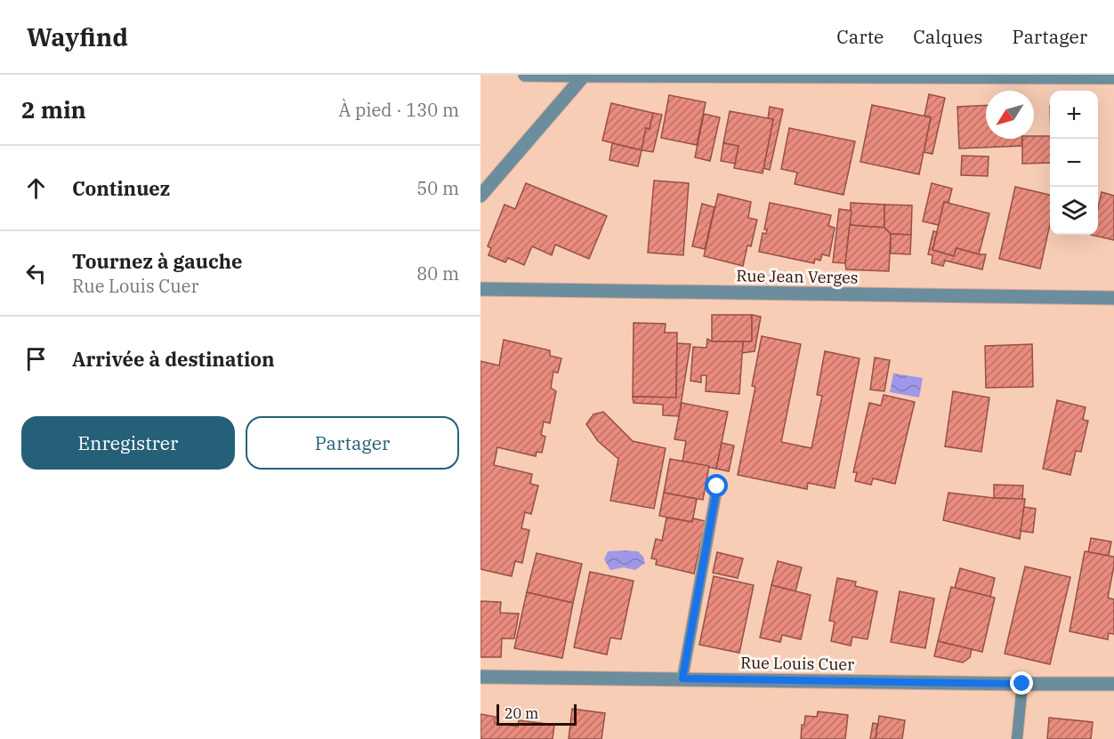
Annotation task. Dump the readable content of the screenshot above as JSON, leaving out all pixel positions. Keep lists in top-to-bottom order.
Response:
{
  "streets": {
    "street": ["Rue Jean Verges", "Rue Louis Cuer"]
  },
  "scale_bar": "20 m",
  "north": "bottom left",
  "page": {
    "header": "Wayfind",
    "nav": ["Carte", "Calques", "Partager"],
    "heading": ["2 min", "À pied · 130 m"],
    "map_buttons": ["+", "−"],
    "list": [
      ["Continuez", "50 m"],
      ["Tournez à gauche", "Rue Louis Cuer", "80 m"],
      "Arrivée à destination"
    ],
    "buttons": ["Enregistrer", "Partager"],
    "scale": "20 m"
  }
}
